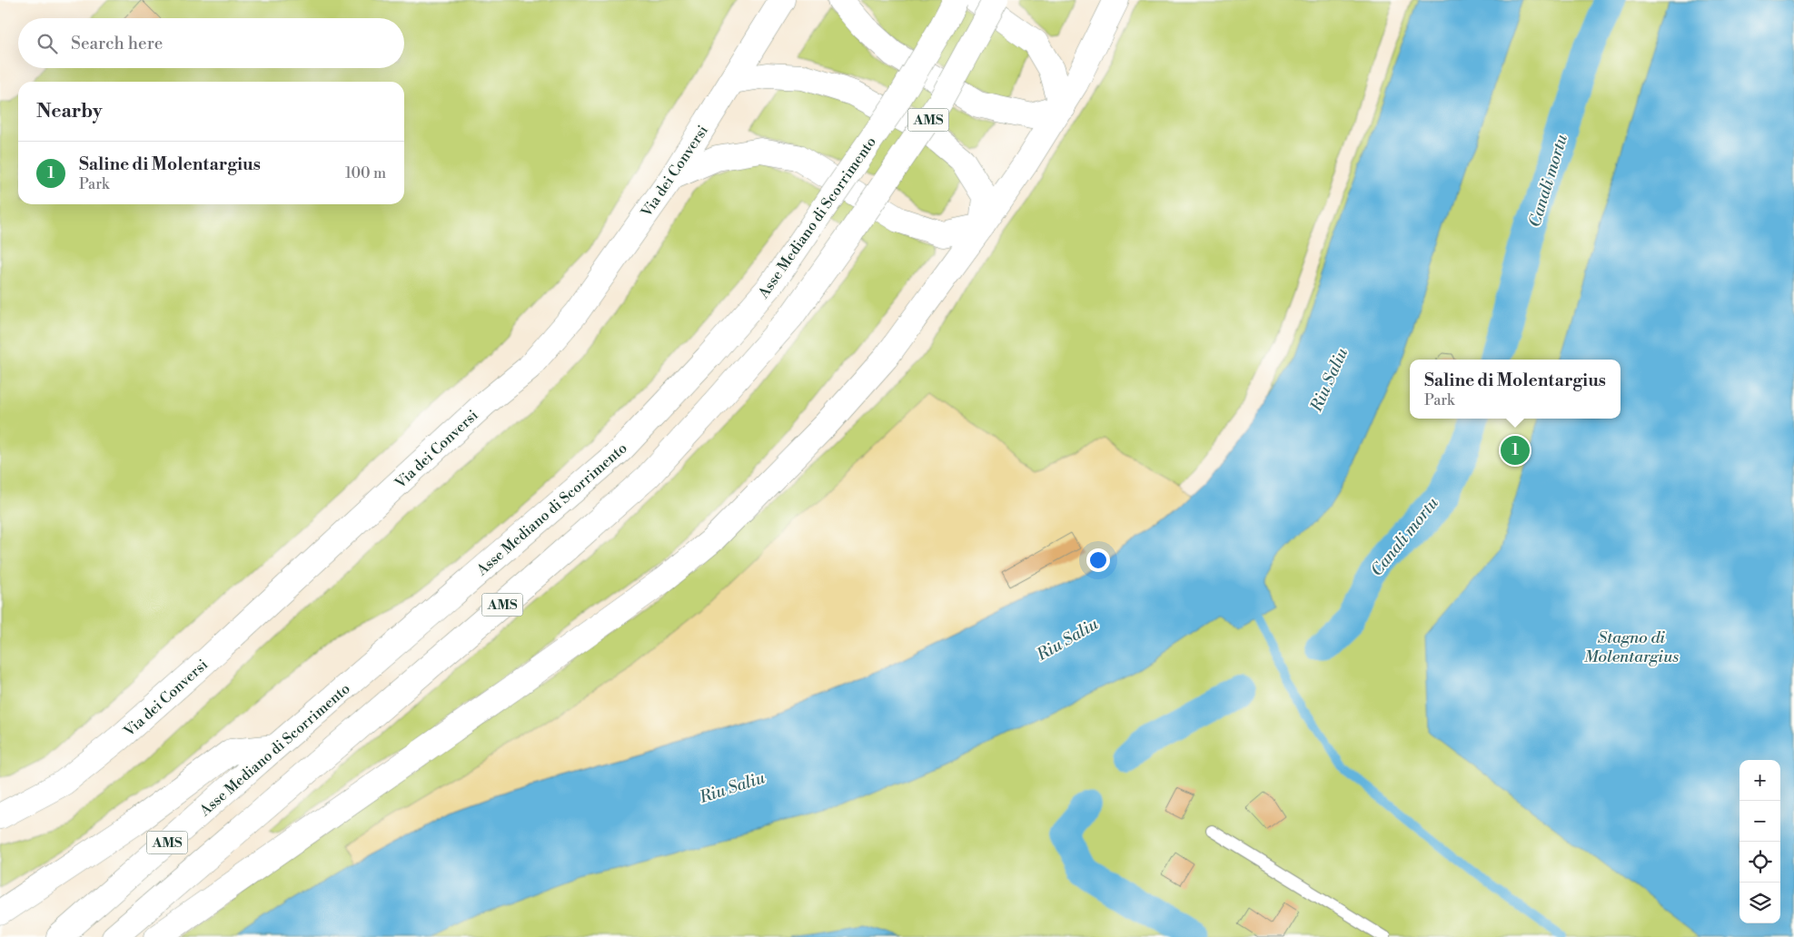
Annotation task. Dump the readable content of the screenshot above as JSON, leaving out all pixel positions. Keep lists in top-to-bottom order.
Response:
{
  "streets": {
    "main road": ["AMS", "Via dei Conversi", "Asse Mediano di Scorrimento"]
  },
  "water": ["Canali mortu", "Riu Saliu", "Stagno di Molentargius"],
  "page": {
    "search": "Search here",
    "heading": "Nearby",
    "list": [
      {
        "mark": "1",
        "name": "Saline di Molentargius",
        "note": "Park",
        "value": "100 m"
      }
    ],
    "popup": ["Saline di Molentargius", "Park"],
    "pins": "1",
    "map_buttons": ["+", "−"]
  }
}
